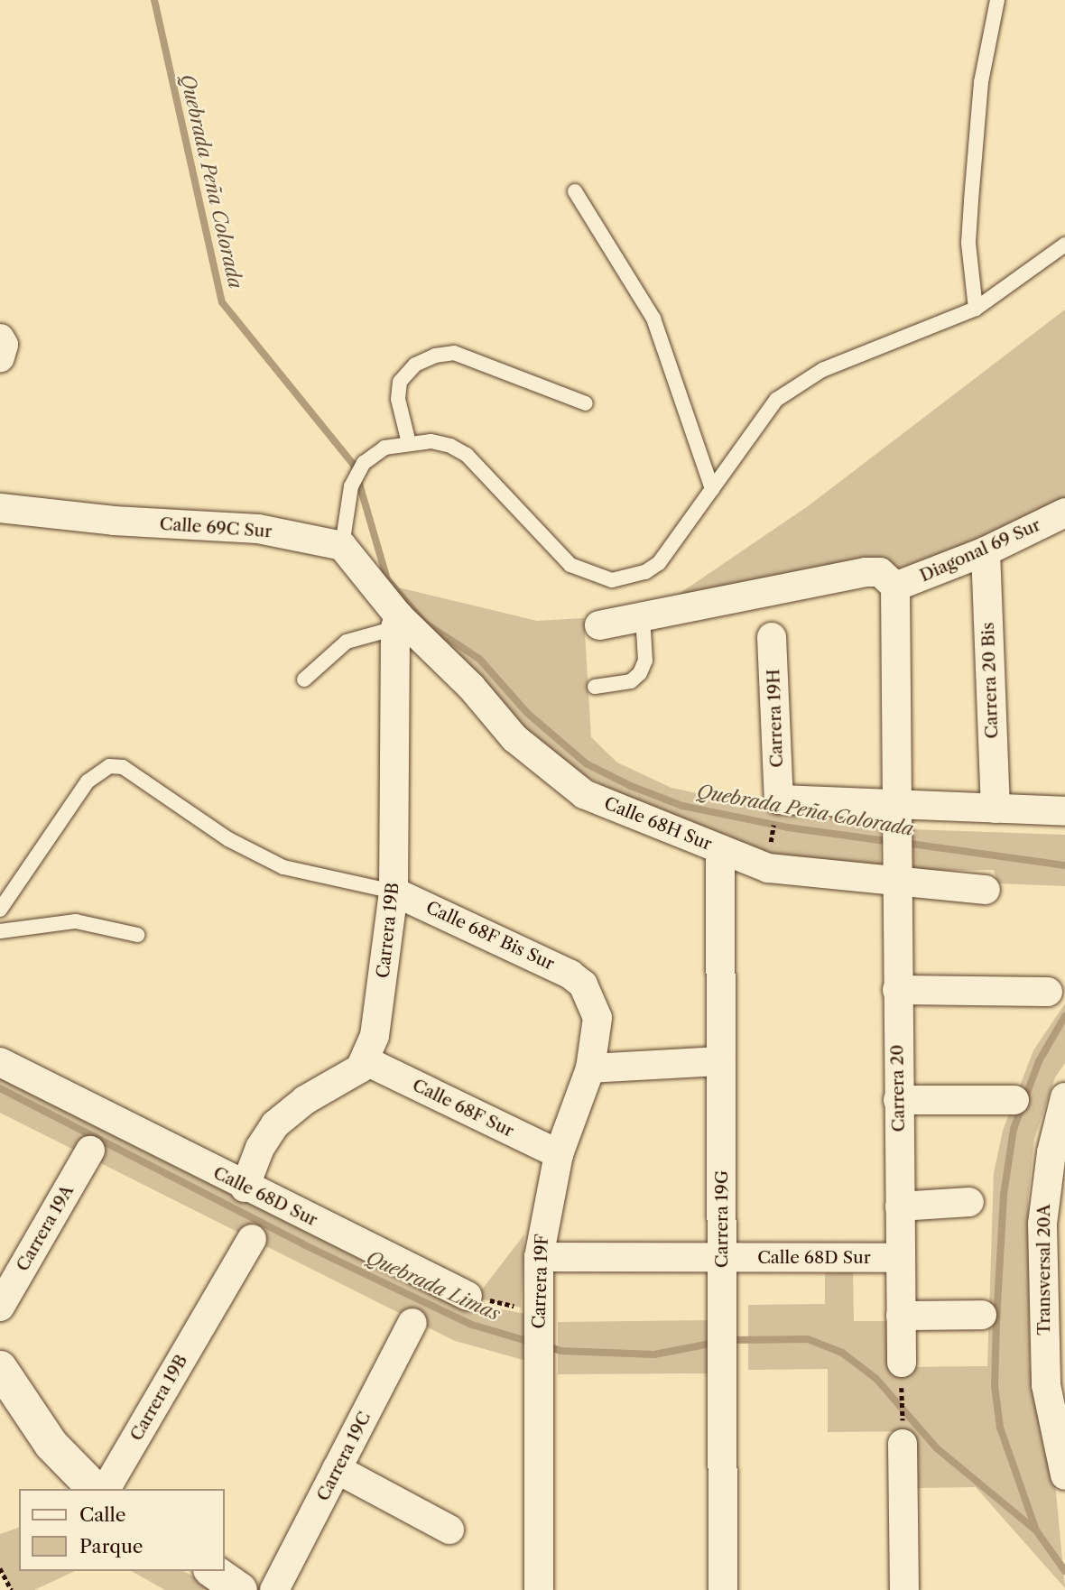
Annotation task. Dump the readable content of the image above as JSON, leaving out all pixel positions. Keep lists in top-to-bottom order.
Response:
{
  "streets": {
    "street": [
      "Calle 69C Sur",
      "Diagonal 69 Sur",
      "Carrera 20 Bis",
      "Carrera 19H",
      "Calle 68H Sur",
      "Carrera 19B",
      "Calle 68F Bis Sur",
      "Carrera 20",
      "Calle 68F Sur",
      "Calle 68D Sur",
      "Carrera 19G",
      "Carrera 19A",
      "Transversal 20A",
      "Carrera 19F",
      "Carrera 19C"
    ]
  },
  "crossings": [
    ["Diagonal 69 Sur", "Carrera 20 Bis"],
    ["Diagonal 69 Sur", "Carrera 20"],
    ["Carrera 19H", "Carrera 20"],
    ["Calle 68H Sur", "Carrera 19B"],
    ["Calle 68H Sur", "Carrera 20"],
    ["Calle 68H Sur", "Carrera 19G"],
    ["Carrera 19B", "Calle 68F Bis Sur"],
    ["Carrera 19B", "Calle 68F Sur"],
    ["Calle 68F Bis Sur", "Carrera 19F"],
    ["Carrera 20", "Calle 68D Sur"],
    ["Calle 68F Sur", "Carrera 19F"],
    ["Calle 68D Sur", "Carrera 19G"],
    ["Calle 68D Sur", "Carrera 19F"]
  ],
  "water": ["Quebrada Peña Colorada", "Quebrada Limas"],
  "legend": ["Calle", "Parque"]
}
